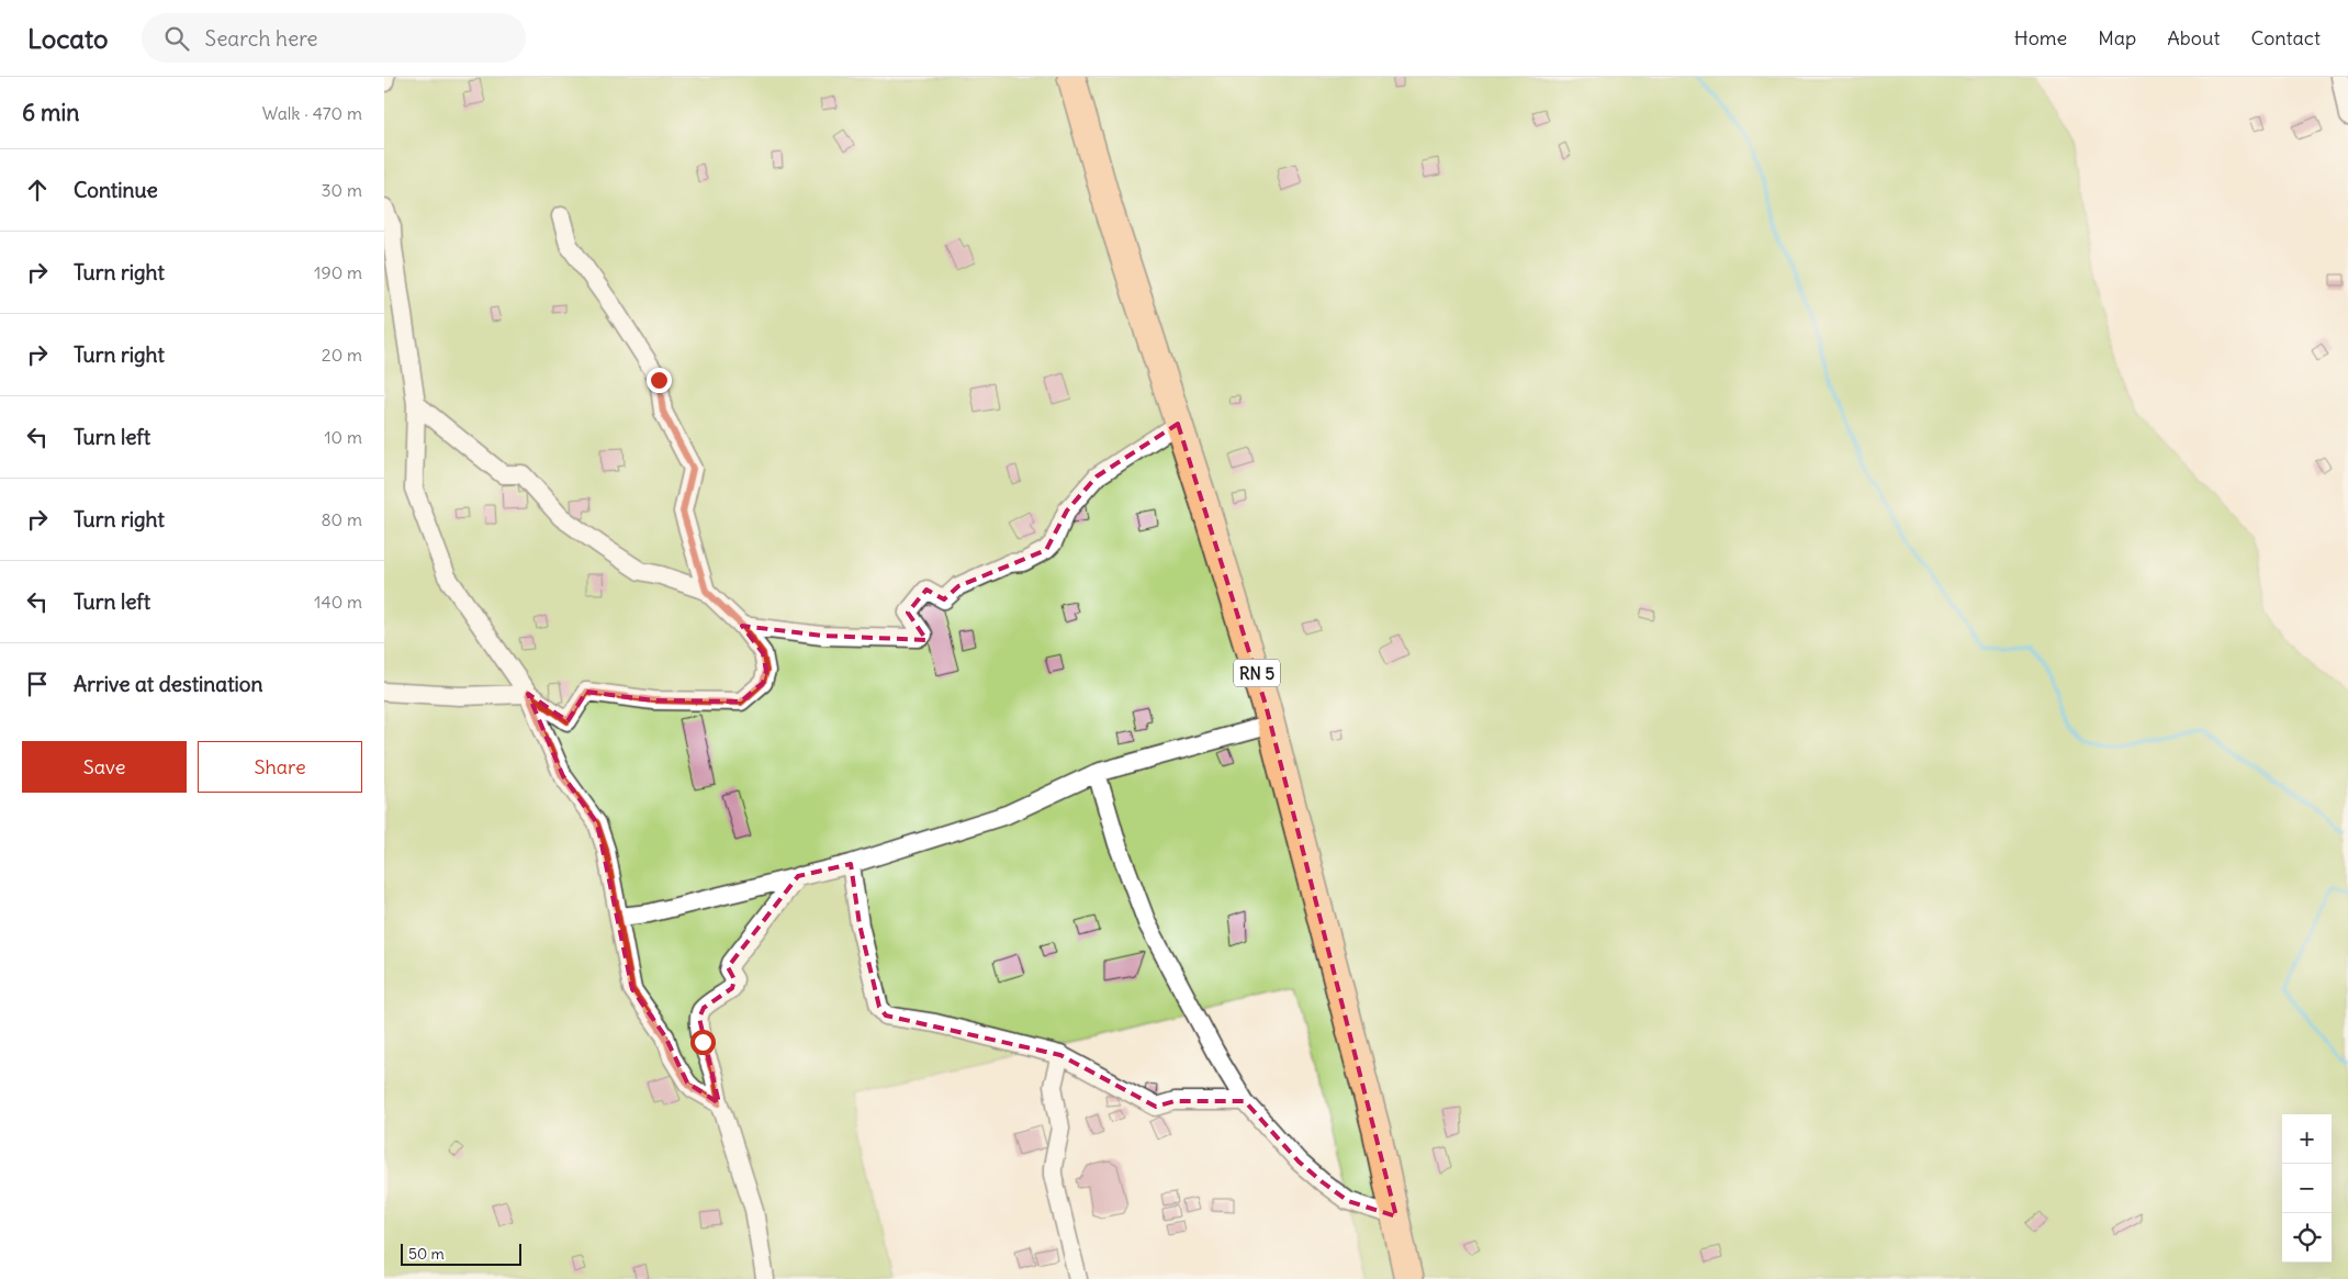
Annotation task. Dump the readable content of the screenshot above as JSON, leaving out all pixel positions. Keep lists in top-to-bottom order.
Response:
{
  "streets": {
    "main road": ["RN 5"]
  },
  "scale_bar": "50 m",
  "page": {
    "header": "Locato",
    "search": "Search here",
    "nav": [
      "Home",
      "Map",
      "About",
      "Contact"
    ],
    "heading": ["6 min", "Walk · 470 m"],
    "list": [
      ["Continue", "30 m"],
      ["Turn right", "190 m"],
      ["Turn right", "20 m"],
      ["Turn left", "10 m"],
      ["Turn right", "80 m"],
      ["Turn left", "140 m"],
      "Arrive at destination"
    ],
    "buttons": ["Save", "Share"],
    "map_buttons": ["+", "−"],
    "scale": "50 m"
  }
}
